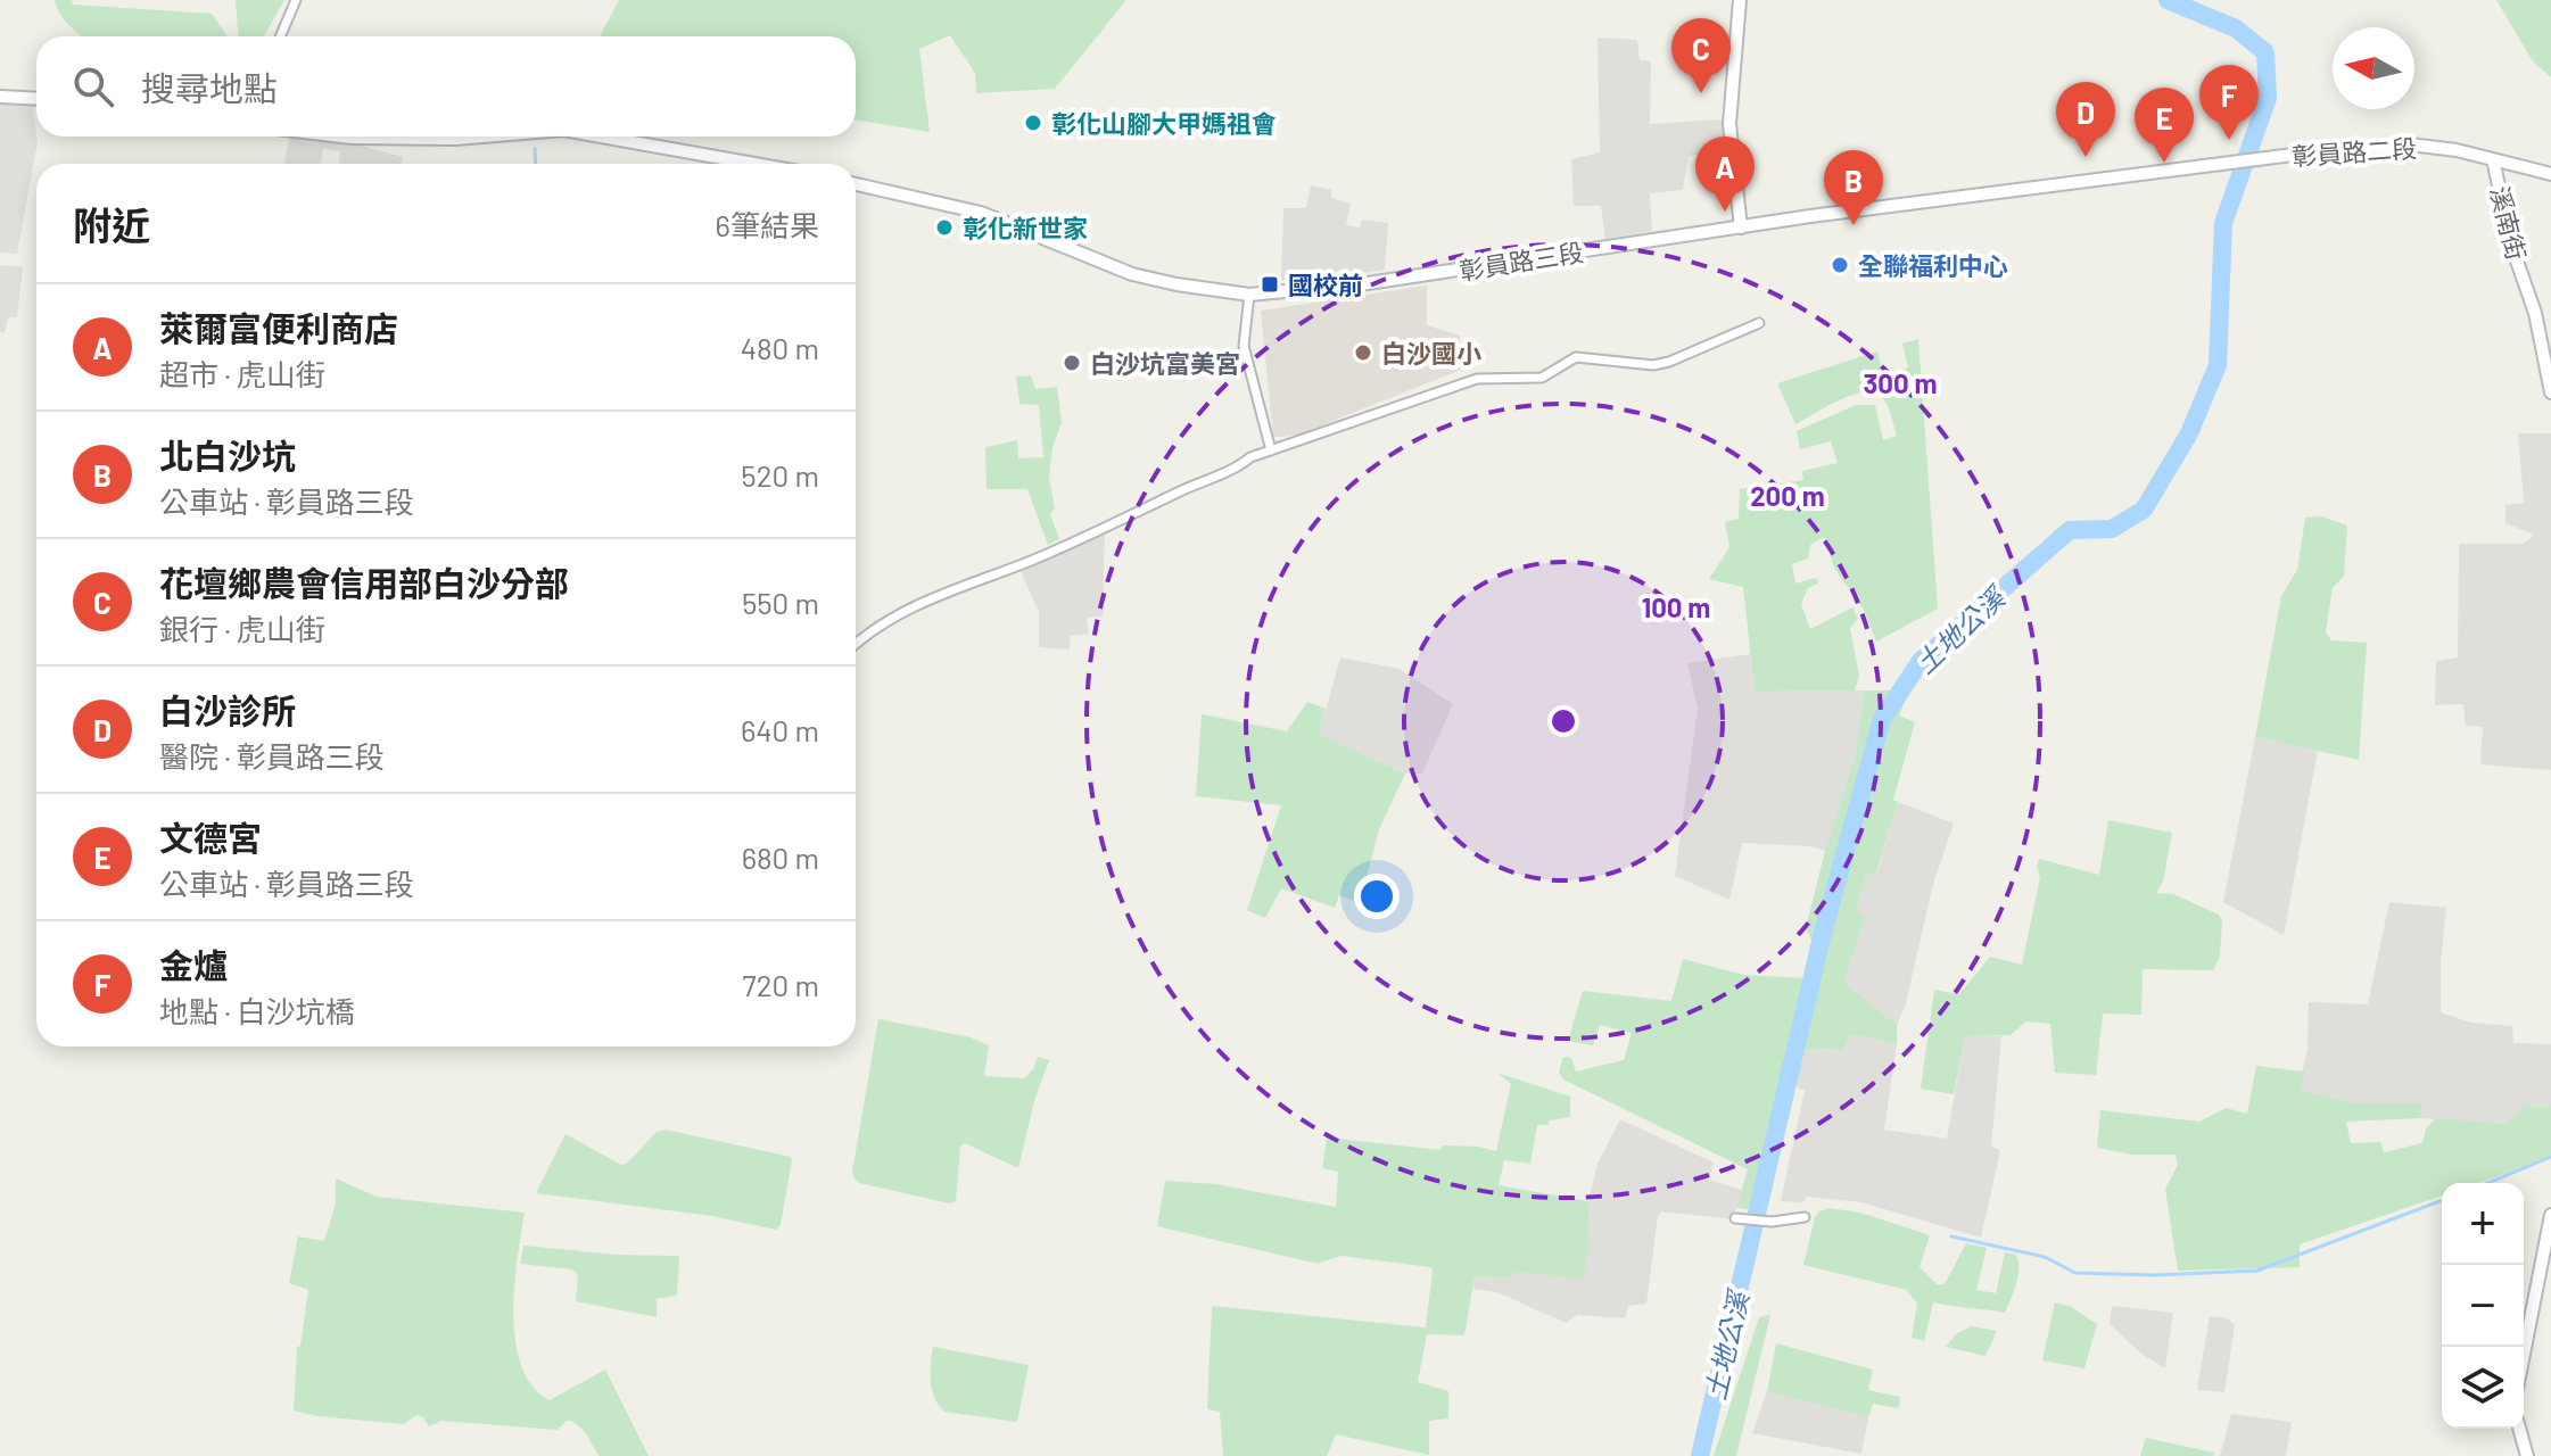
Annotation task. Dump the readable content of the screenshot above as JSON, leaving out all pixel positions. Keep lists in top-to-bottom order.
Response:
{
  "streets": {
    "main road": ["彰員路二段", "溪南街", "彰員路三段"]
  },
  "crossings": [
    ["彰員路二段", "溪南街"],
    ["彰員路二段", "彰員路三段"]
  ],
  "water": ["土地公溪"],
  "places": {
    "other": [
      "彰化山腳大甲媽祖會",
      "彰化新世家",
      "全聯福利中心",
      "白沙國小",
      "白沙坑富美宮"
    ],
    "transit": ["國校前"]
  },
  "north": "left",
  "page": {
    "pins": [
      "C",
      "F",
      "D",
      "E",
      "A",
      "B"
    ],
    "search": "搜尋地點",
    "heading": ["附近", "6筆結果"],
    "list": [
      {
        "mark": "A",
        "name": "萊爾富便利商店",
        "note": "超市 · 虎山街",
        "value": "480 m"
      },
      {
        "mark": "B",
        "name": "北白沙坑",
        "note": "公車站 · 彰員路三段",
        "value": "520 m"
      },
      {
        "mark": "C",
        "name": "花壇鄉農會信用部白沙分部",
        "note": "銀行 · 虎山街",
        "value": "550 m"
      },
      {
        "mark": "D",
        "name": "白沙診所",
        "note": "醫院 · 彰員路三段",
        "value": "640 m"
      },
      {
        "mark": "E",
        "name": "文德宮",
        "note": "公車站 · 彰員路三段",
        "value": "680 m"
      },
      {
        "mark": "F",
        "name": "金爐",
        "note": "地點 · 白沙坑橋",
        "value": "720 m"
      }
    ],
    "map_buttons": ["+", "−"]
  },
  "rings": ["300 m", "200 m", "100 m"]
}
